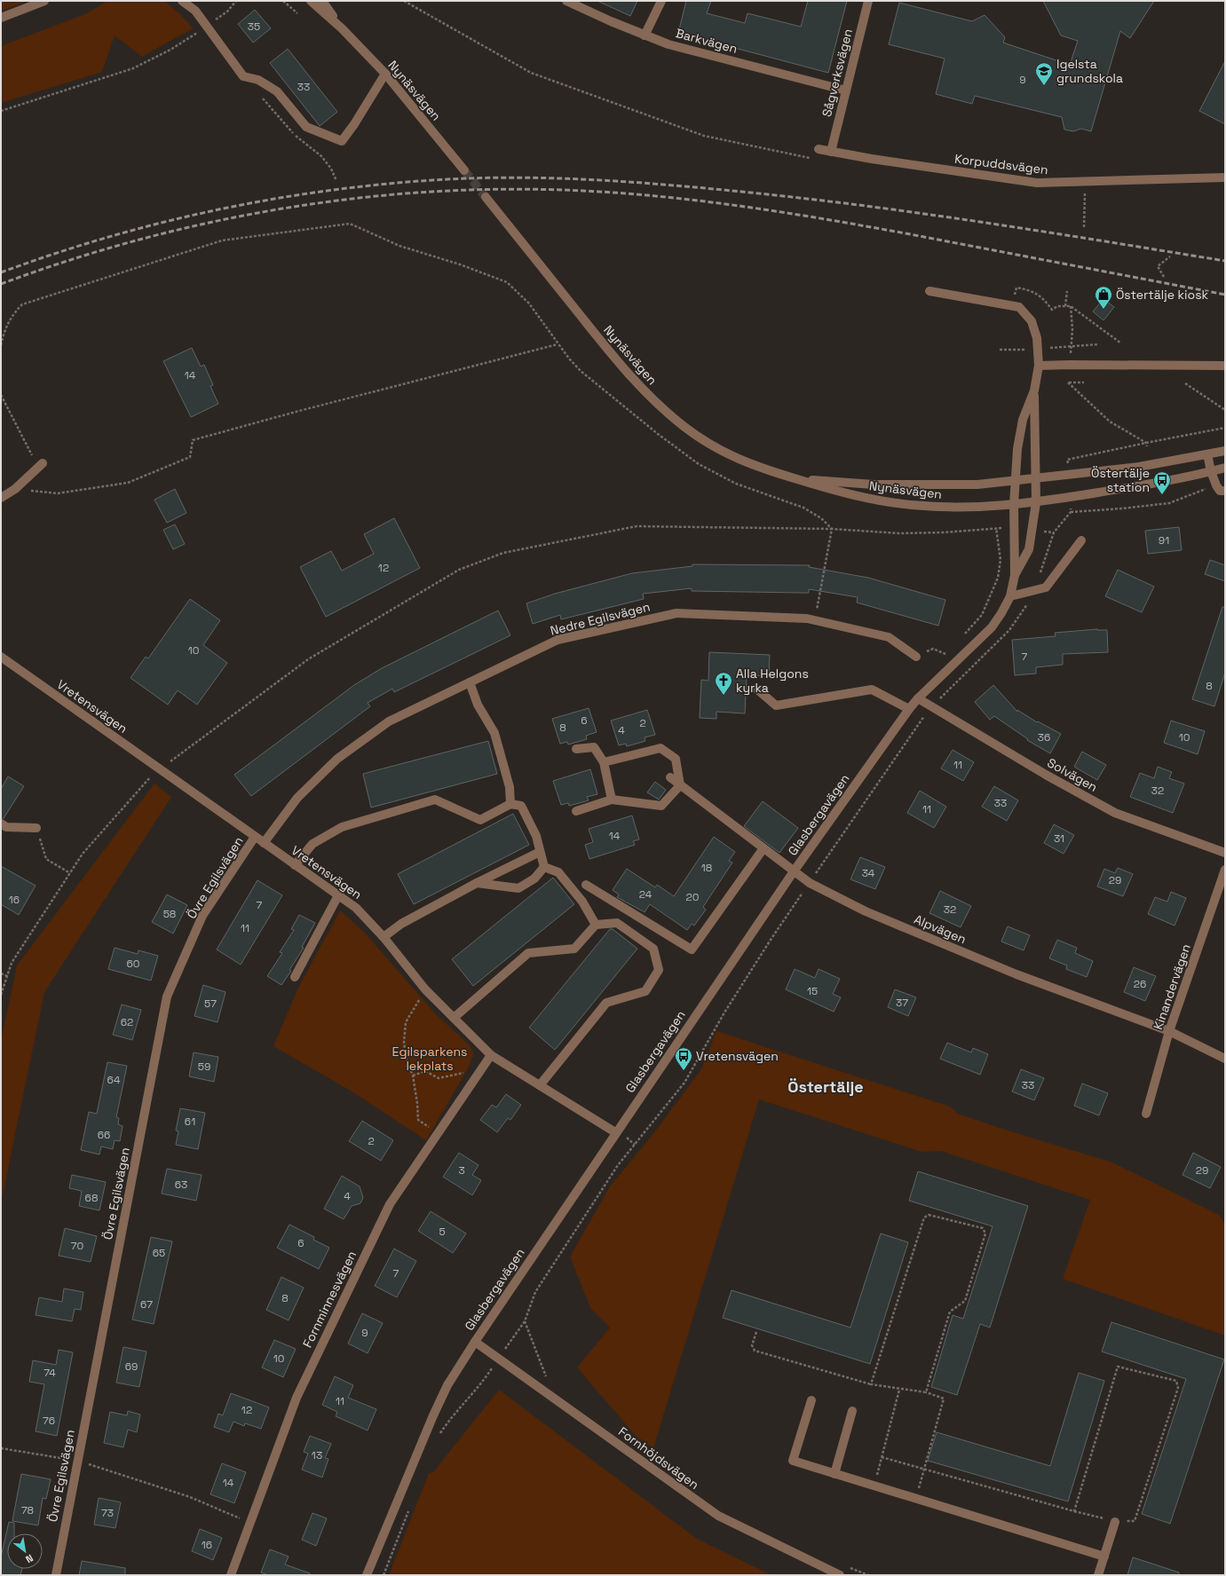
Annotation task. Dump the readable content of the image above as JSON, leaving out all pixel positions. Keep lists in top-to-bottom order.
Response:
{
  "streets": {
    "street": [
      "Barkvägen",
      "Sågverksvägen",
      "Nynäsvägen",
      "Korpuddsvägen",
      "Nedre Egilsvägen",
      "Vretensvägen",
      "Solvägen",
      "Glasbergavägen",
      "Övre Egilsvägen",
      "Alpvägen",
      "Kinandervägen",
      "Fornminnesvägen",
      "Fornhöjdsvägen"
    ]
  },
  "crossings": [
    ["Barkvägen", "Sågverksvägen"],
    ["Sågverksvägen", "Korpuddsvägen"],
    ["Nynäsvägen", "Glasbergavägen"],
    ["Nedre Egilsvägen", "Vretensvägen"],
    ["Vretensvägen", "Glasbergavägen"],
    ["Vretensvägen", "Övre Egilsvägen"],
    ["Vretensvägen", "Fornminnesvägen"],
    ["Solvägen", "Glasbergavägen"],
    ["Glasbergavägen", "Alpvägen"],
    ["Glasbergavägen", "Fornhöjdsvägen"],
    ["Alpvägen", "Kinandervägen"]
  ],
  "districts": ["Östertälje"],
  "parks": ["Egilsparkens lekplats"],
  "places": {
    "school or university": ["Igelsta grundskola"],
    "shop": ["Östertälje kiosk"],
    "bus stop": ["Östertälje station", "Vretensvägen"],
    "church": ["Alla Helgons kyrka"]
  },
  "house_numbers": [
    "35",
    "9",
    "33",
    "14",
    "91",
    "12",
    "10",
    "7",
    "8",
    "6",
    "2",
    "8",
    "4",
    "36",
    "10",
    "11",
    "32",
    "33",
    "11",
    "14",
    "31",
    "18",
    "34",
    "29",
    "24",
    "20",
    "16",
    "7",
    "32",
    "58",
    "11",
    "60",
    "26",
    "15",
    "37",
    "57",
    "62",
    "59",
    "64",
    "33",
    "61",
    "66",
    "2",
    "3",
    "29",
    "63",
    "4",
    "68",
    "5",
    "6",
    "70",
    "65",
    "7",
    "8",
    "67",
    "9",
    "10",
    "69",
    "74",
    "11",
    "12",
    "76",
    "13",
    "14",
    "78",
    "73",
    "16"
  ],
  "north": "bottom right"
}
